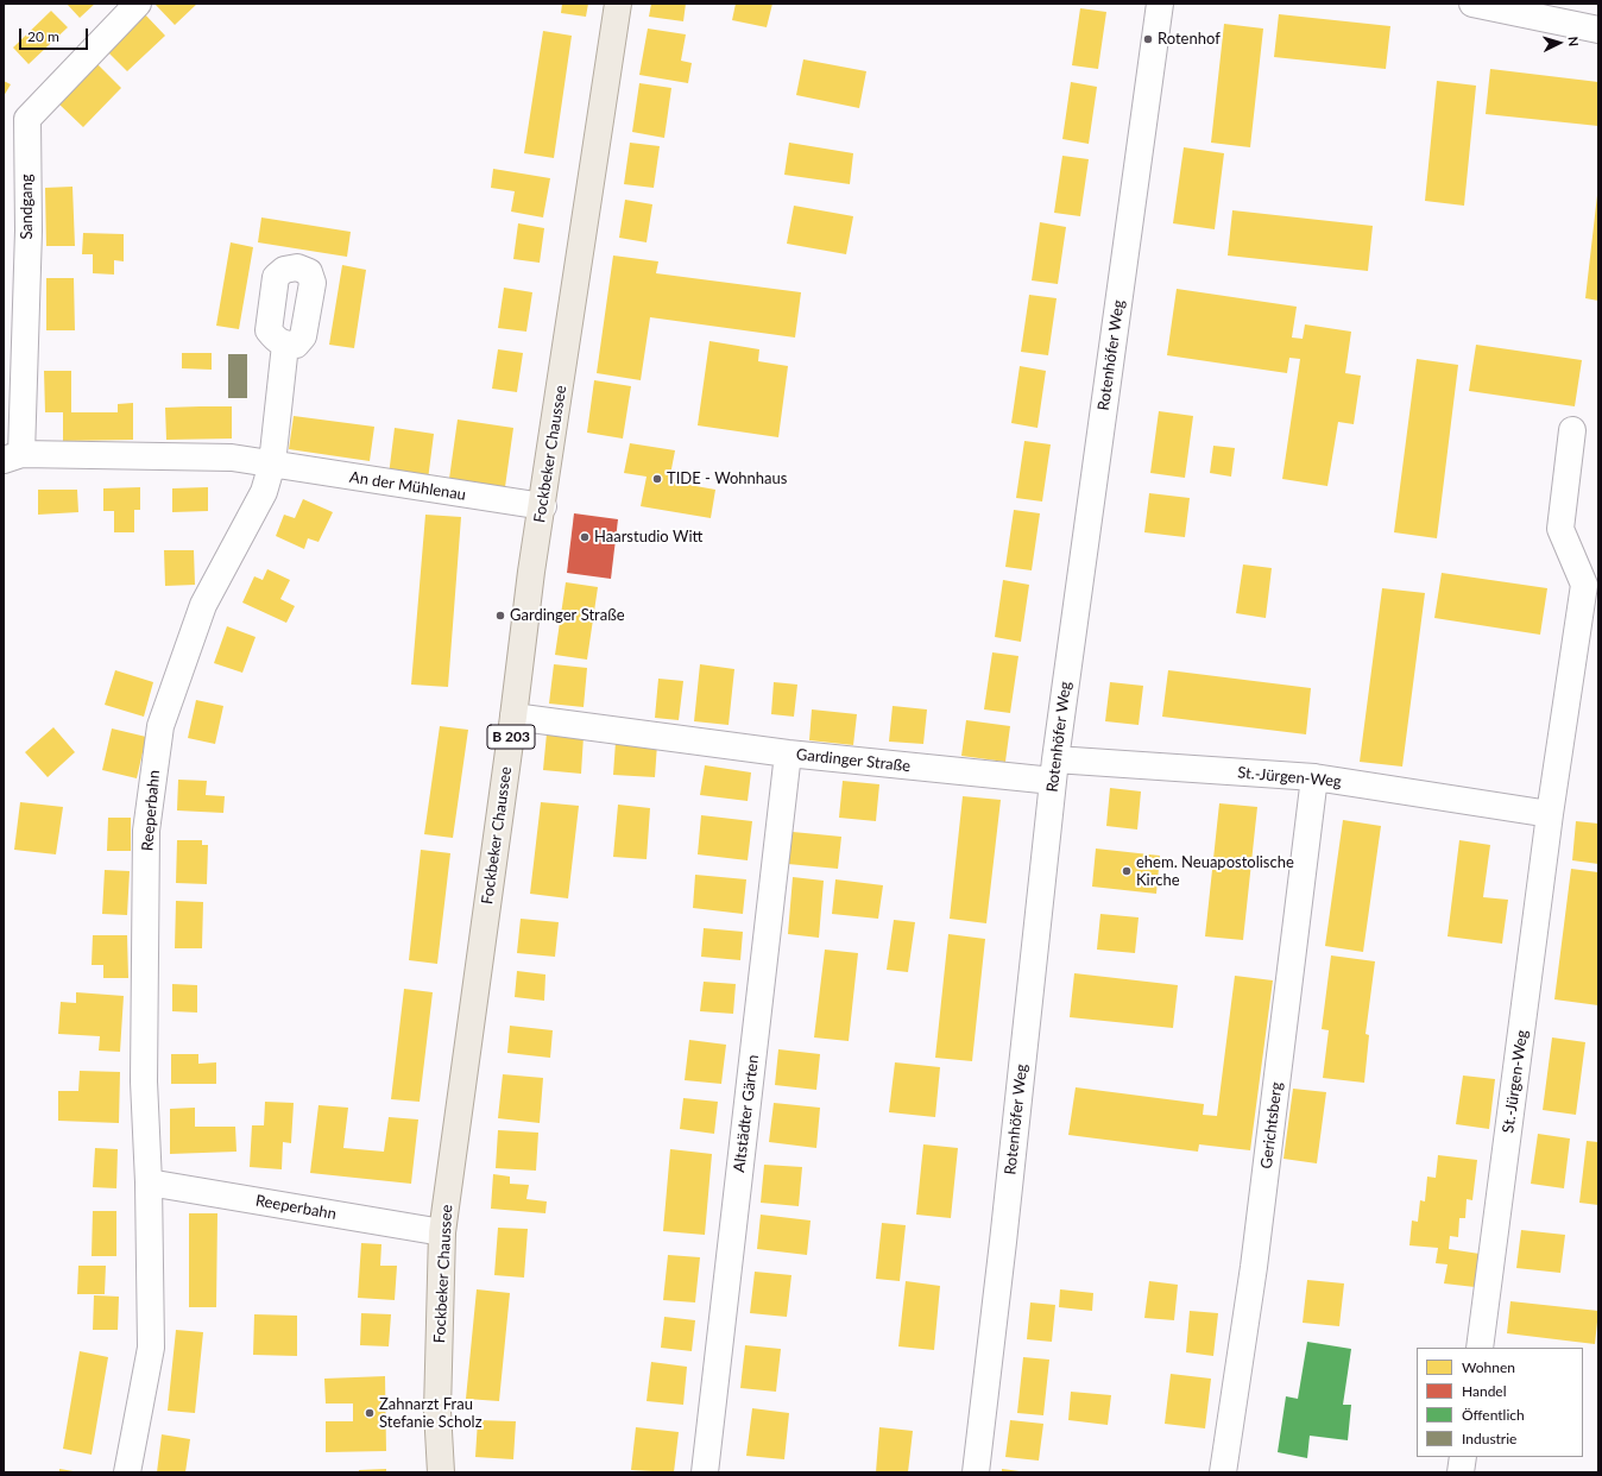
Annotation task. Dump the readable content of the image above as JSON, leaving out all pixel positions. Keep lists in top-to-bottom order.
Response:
{
  "streets": {
    "main road": ["Fockbeker Chaussee", "B 203"],
    "street": [
      "Sandgang",
      "Rotenhöfer Weg",
      "An der Mühlenau",
      "Gardinger Straße",
      "St.-Jürgen-Weg",
      "Reeperbahn",
      "Altstädter Gärten",
      "Gerichtsberg"
    ]
  },
  "crossings": [
    ["Sandgang", "An der Mühlenau"],
    ["Rotenhöfer Weg", "Gardinger Straße"],
    ["Rotenhöfer Weg", "St.-Jürgen-Weg"],
    ["Fockbeker Chaussee", "An der Mühlenau"],
    ["Fockbeker Chaussee", "Gardinger Straße"],
    ["Fockbeker Chaussee", "Reeperbahn"],
    ["An der Mühlenau", "Reeperbahn"],
    ["Gardinger Straße", "St.-Jürgen-Weg"],
    ["Gardinger Straße", "Altstädter Gärten"],
    ["St.-Jürgen-Weg", "Gerichtsberg"]
  ],
  "places": [
    "Rotenhof",
    "TIDE - Wohnhaus",
    "Haarstudio Witt",
    "Gardinger Straße",
    "ehem. Neuapostolische Kirche",
    "Zahnarzt Frau Stefanie Scholz"
  ],
  "legend": [
    "Wohnen",
    "Handel",
    "Öffentlich",
    "Industrie"
  ],
  "scale_bar": "20 m",
  "north": "right"
}
